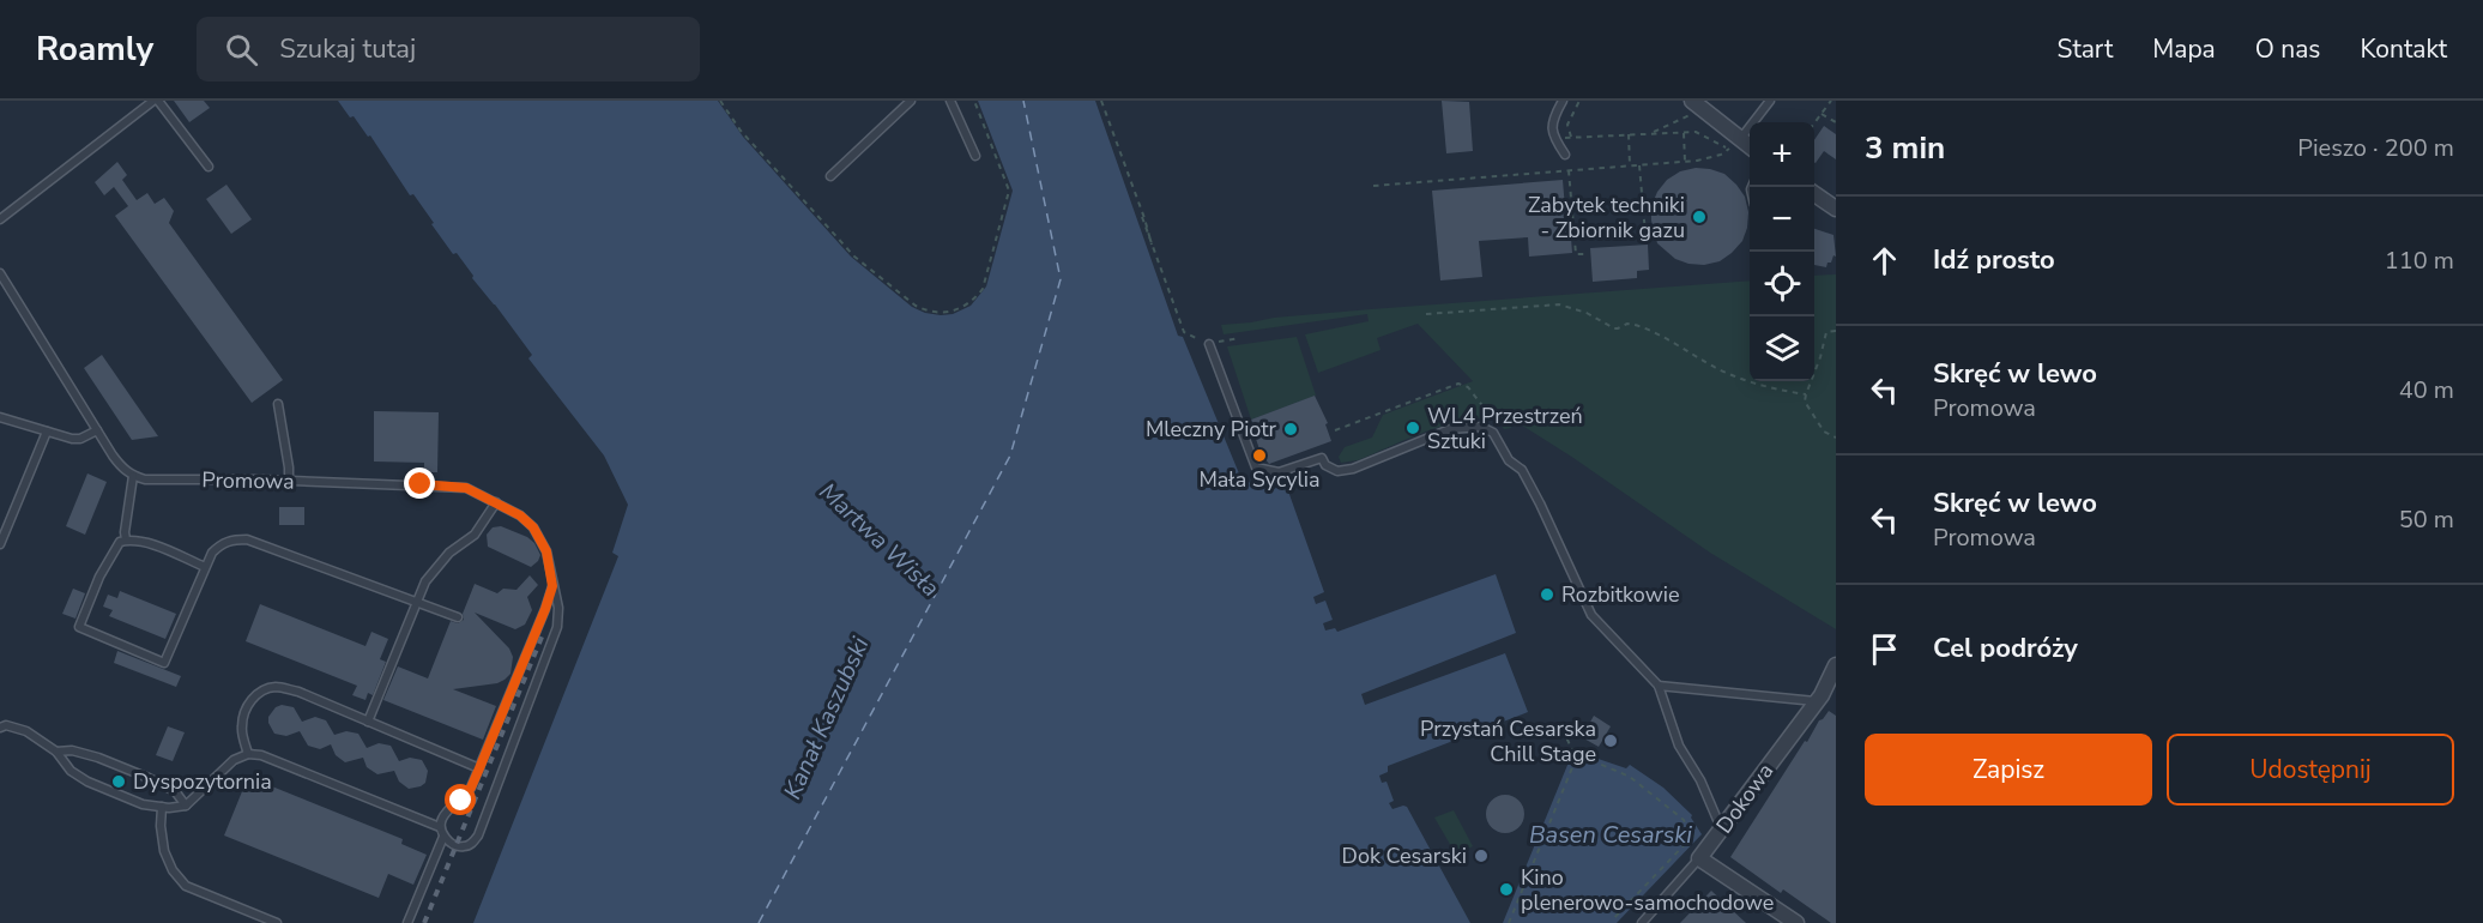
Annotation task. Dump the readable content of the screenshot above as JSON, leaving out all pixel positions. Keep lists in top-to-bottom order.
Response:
{
  "streets": {
    "street": ["Dokowa"],
    "lane": ["Promowa"]
  },
  "water": ["Martwa Wisła", "Kanał Kaszubski", "Basen Cesarski"],
  "places": [
    "Zabytek techniki - Zbiornik gazu",
    "WL4 Przestrzeń Sztuki",
    "Mleczny Piotr",
    "Mała Sycylia",
    "Rozbitkowie",
    "Przystań Cesarska Chill Stage",
    "Dyspozytornia",
    "Dok Cesarski",
    "Kino plenerowo-samochodowe"
  ],
  "page": {
    "header": "Roamly",
    "search": "Szukaj tutaj",
    "nav": [
      "Start",
      "Mapa",
      "O nas",
      "Kontakt"
    ],
    "heading": ["3 min", "Pieszo · 200 m"],
    "map_buttons": ["+", "−"],
    "list": [
      ["Idź prosto", "110 m"],
      ["Skręć w lewo", "Promowa", "40 m"],
      ["Skręć w lewo", "Promowa", "50 m"],
      "Cel podróży"
    ],
    "buttons": ["Zapisz", "Udostępnij"]
  }
}
